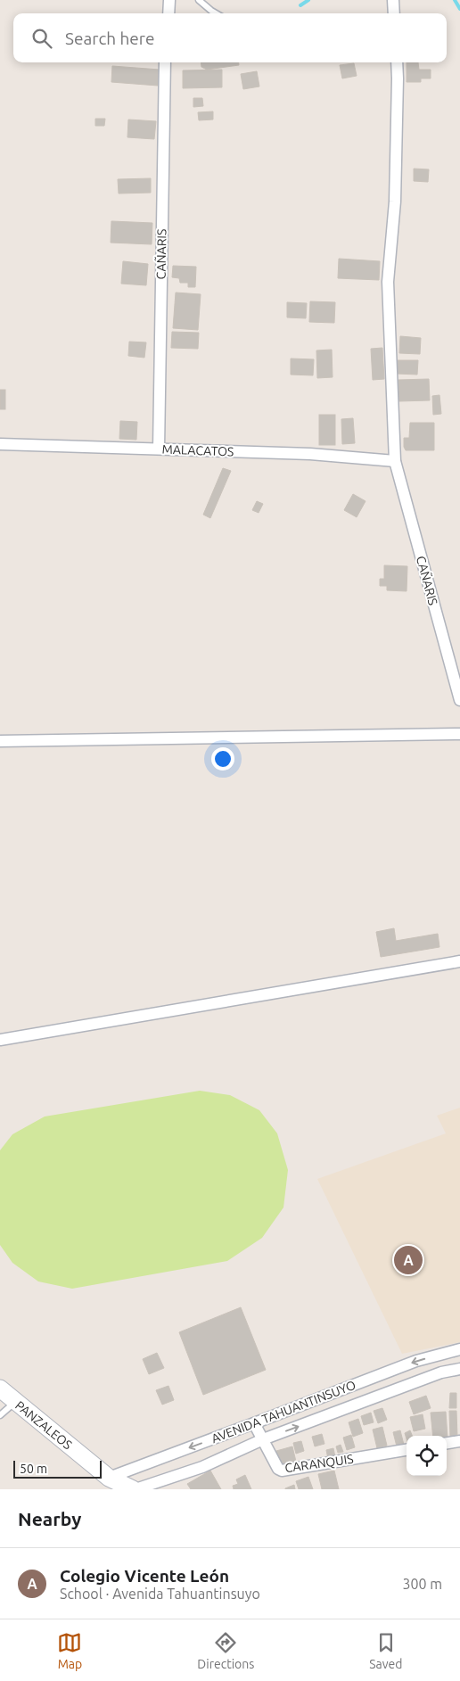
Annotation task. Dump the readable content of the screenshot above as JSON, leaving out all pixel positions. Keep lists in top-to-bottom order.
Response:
{
  "streets": {
    "street": [
      "CAÑARIS",
      "MALACATOS",
      "AVENIDA TAHUANTINSUYO",
      "PANZALEOS",
      "CARANQUIS"
    ]
  },
  "crossings": [
    ["CAÑARIS", "MALACATOS"],
    ["AVENIDA TAHUANTINSUYO", "PANZALEOS"],
    ["AVENIDA TAHUANTINSUYO", "CARANQUIS"]
  ],
  "scale_bar": "50 m",
  "page": {
    "search": "Search here",
    "pins": "A",
    "scale": "50 m",
    "heading": "Nearby",
    "list": [
      {
        "mark": "A",
        "name": "Colegio Vicente León",
        "note": "School · Avenida Tahuantinsuyo",
        "value": "300 m"
      }
    ],
    "nav": ["Map", "Directions", "Saved"]
  }
}
